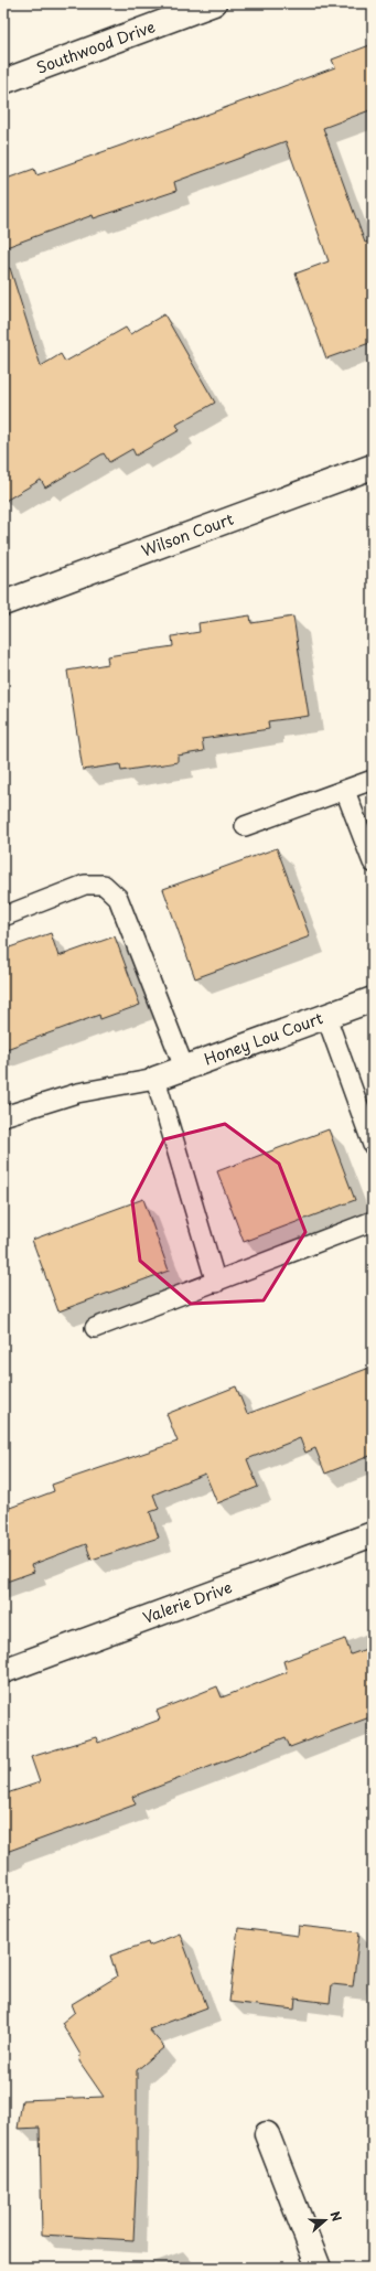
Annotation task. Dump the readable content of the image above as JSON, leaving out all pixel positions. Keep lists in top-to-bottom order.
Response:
{
  "streets": {
    "street": [
      "Southwood Drive",
      "Wilson Court",
      "Honey Lou Court",
      "Valerie Drive"
    ]
  },
  "north": "right"
}
